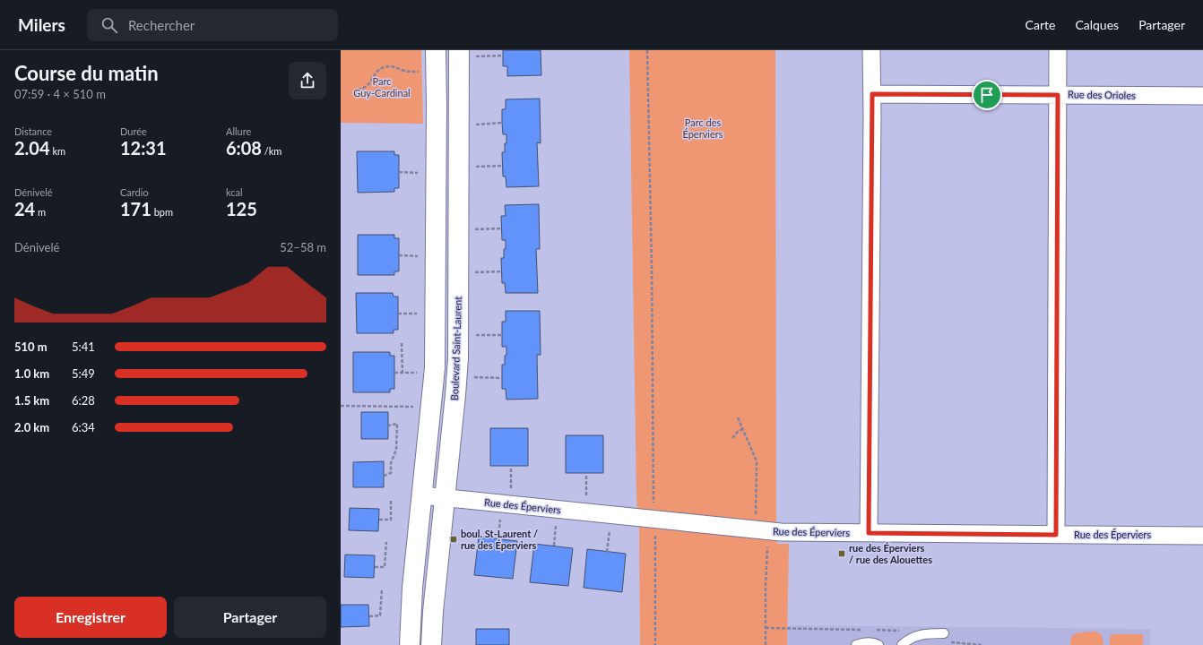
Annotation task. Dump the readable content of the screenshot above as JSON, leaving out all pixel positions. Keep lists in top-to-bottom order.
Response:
{
  "streets": {
    "street": ["Rue des Orioles", "Boulevard Saint-Laurent", "Rue des Éperviers"]
  },
  "crossings": [
    ["Boulevard Saint-Laurent", "Rue des Éperviers"]
  ],
  "parks": ["Parc Guy-Cardinal", "Parc des Éperviers"],
  "places": {
    "transit": ["boul. St-Laurent / rue des Éperviers", "rue des Éperviers / rue des Alouettes"]
  },
  "page": {
    "header": "Milers",
    "search": "Rechercher",
    "nav": ["Carte", "Calques", "Partager"],
    "heading": ["Course du matin", "07:59 · 4 × 510 m"],
    "stats": [
      ["Distance", "2.04 km"],
      ["Durée", "12:31"],
      ["Allure", "6:08 /km"],
      ["Dénivelé", "24 m"],
      ["Cardio", "171 bpm"],
      ["kcal", "125"]
    ],
    "chart": ["Dénivelé", "52–58 m"],
    "list": [
      {
        "name": "510 m",
        "note": "5:41"
      },
      {
        "name": "1.0 km",
        "note": "5:49"
      },
      {
        "name": "1.5 km",
        "note": "6:28"
      },
      {
        "name": "2.0 km",
        "note": "6:34"
      }
    ],
    "buttons": ["Enregistrer", "Partager"]
  }
}
